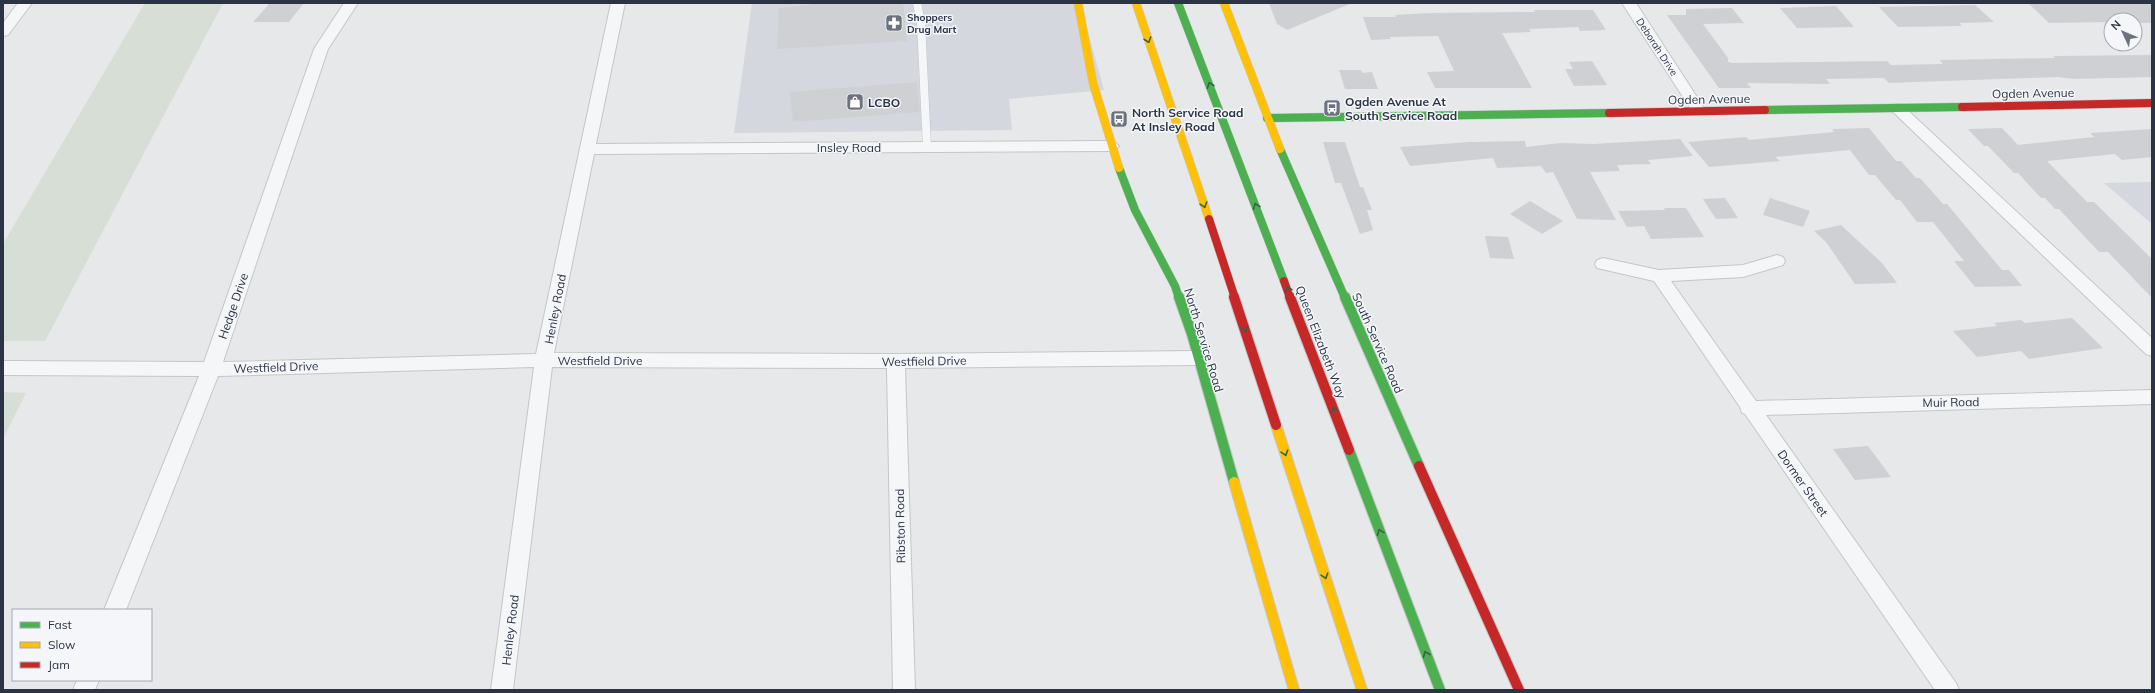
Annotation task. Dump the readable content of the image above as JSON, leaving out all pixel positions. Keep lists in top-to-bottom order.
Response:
{
  "streets": {
    "main road": [
      "Ogden Avenue",
      "North Service Road",
      "Queen Elizabeth Way",
      "South Service Road"
    ],
    "street": [
      "Deborah Drive",
      "Insley Road",
      "Hedge Drive",
      "Henley Road",
      "Westfield Drive",
      "Muir Road",
      "Dormer Street",
      "Ribston Road"
    ]
  },
  "crossings": [
    ["Deborah Drive", "Ogden Avenue"],
    ["Ogden Avenue", "South Service Road"],
    ["Insley Road", "Henley Road"],
    ["Insley Road", "North Service Road"],
    ["Hedge Drive", "Westfield Drive"],
    ["Henley Road", "Westfield Drive"],
    ["North Service Road", "Westfield Drive"],
    ["Westfield Drive", "Ribston Road"],
    ["Muir Road", "Dormer Street"]
  ],
  "places": {
    "pharmacy": ["Shoppers Drug Mart"],
    "shop": ["LCBO"],
    "bus stop": ["Ogden Avenue At South Service Road", "North Service Road At Insley Road"]
  },
  "legend": ["Fast", "Slow", "Jam"],
  "north": "top left"
}
